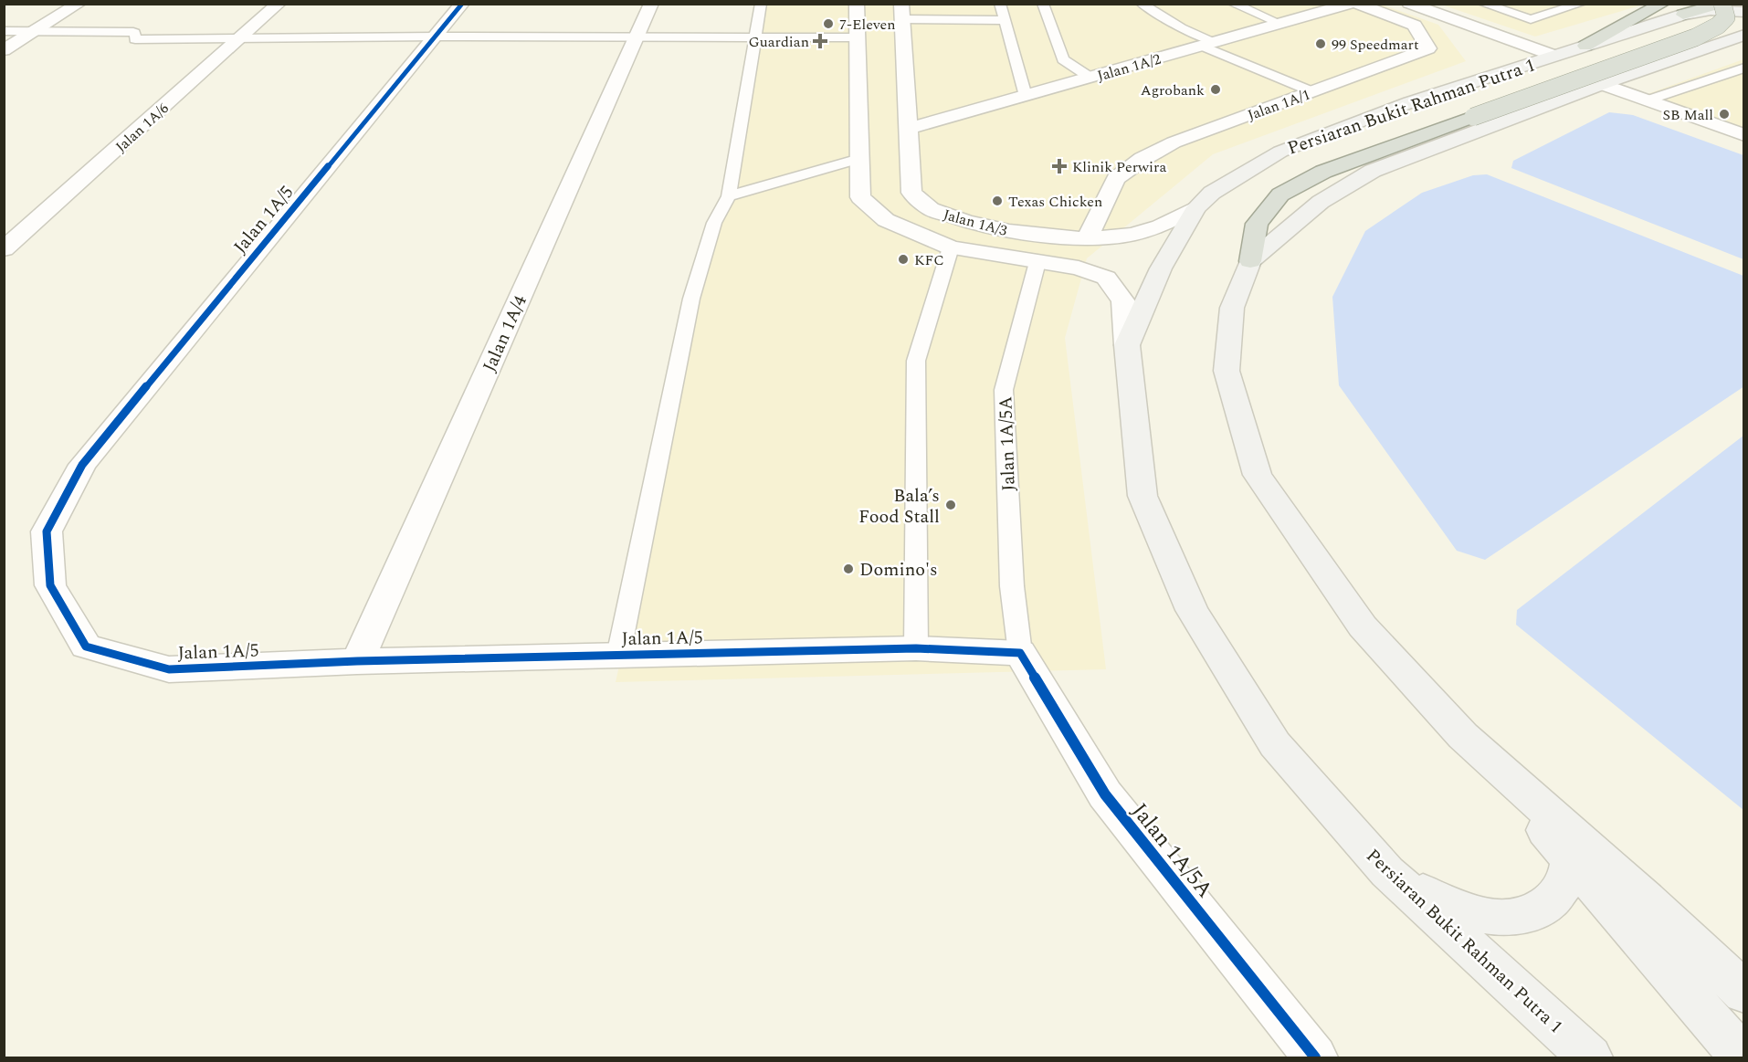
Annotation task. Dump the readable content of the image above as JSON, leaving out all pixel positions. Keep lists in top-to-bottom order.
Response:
{
  "streets": {
    "main road": ["Persiaran Bukit Rahman Putra 1"],
    "street": [
      "Jalan 1A/2",
      "Jalan 1A/1",
      "Jalan 1A/6",
      "Jalan 1A/5",
      "Jalan 1A/3",
      "Jalan 1A/4",
      "Jalan 1A/5A"
    ]
  },
  "crossings": [
    ["Jalan 1A/2", "Jalan 1A/3"],
    ["Jalan 1A/1", "Jalan 1A/3"],
    ["Persiaran Bukit Rahman Putra 1", "Jalan 1A/3"],
    ["Jalan 1A/5", "Jalan 1A/3"],
    ["Jalan 1A/5", "Jalan 1A/4"],
    ["Jalan 1A/5", "Jalan 1A/5A"],
    ["Jalan 1A/3", "Jalan 1A/5A"]
  ],
  "places": {
    "other": [
      "7-Eleven",
      "99 Speedmart",
      "Agrobank",
      "SB Mall",
      "Texas Chicken",
      "KFC",
      "Bala’s Food Stall",
      "Domino's"
    ],
    "health": ["Guardian", "Klinik Perwira"]
  }
}
